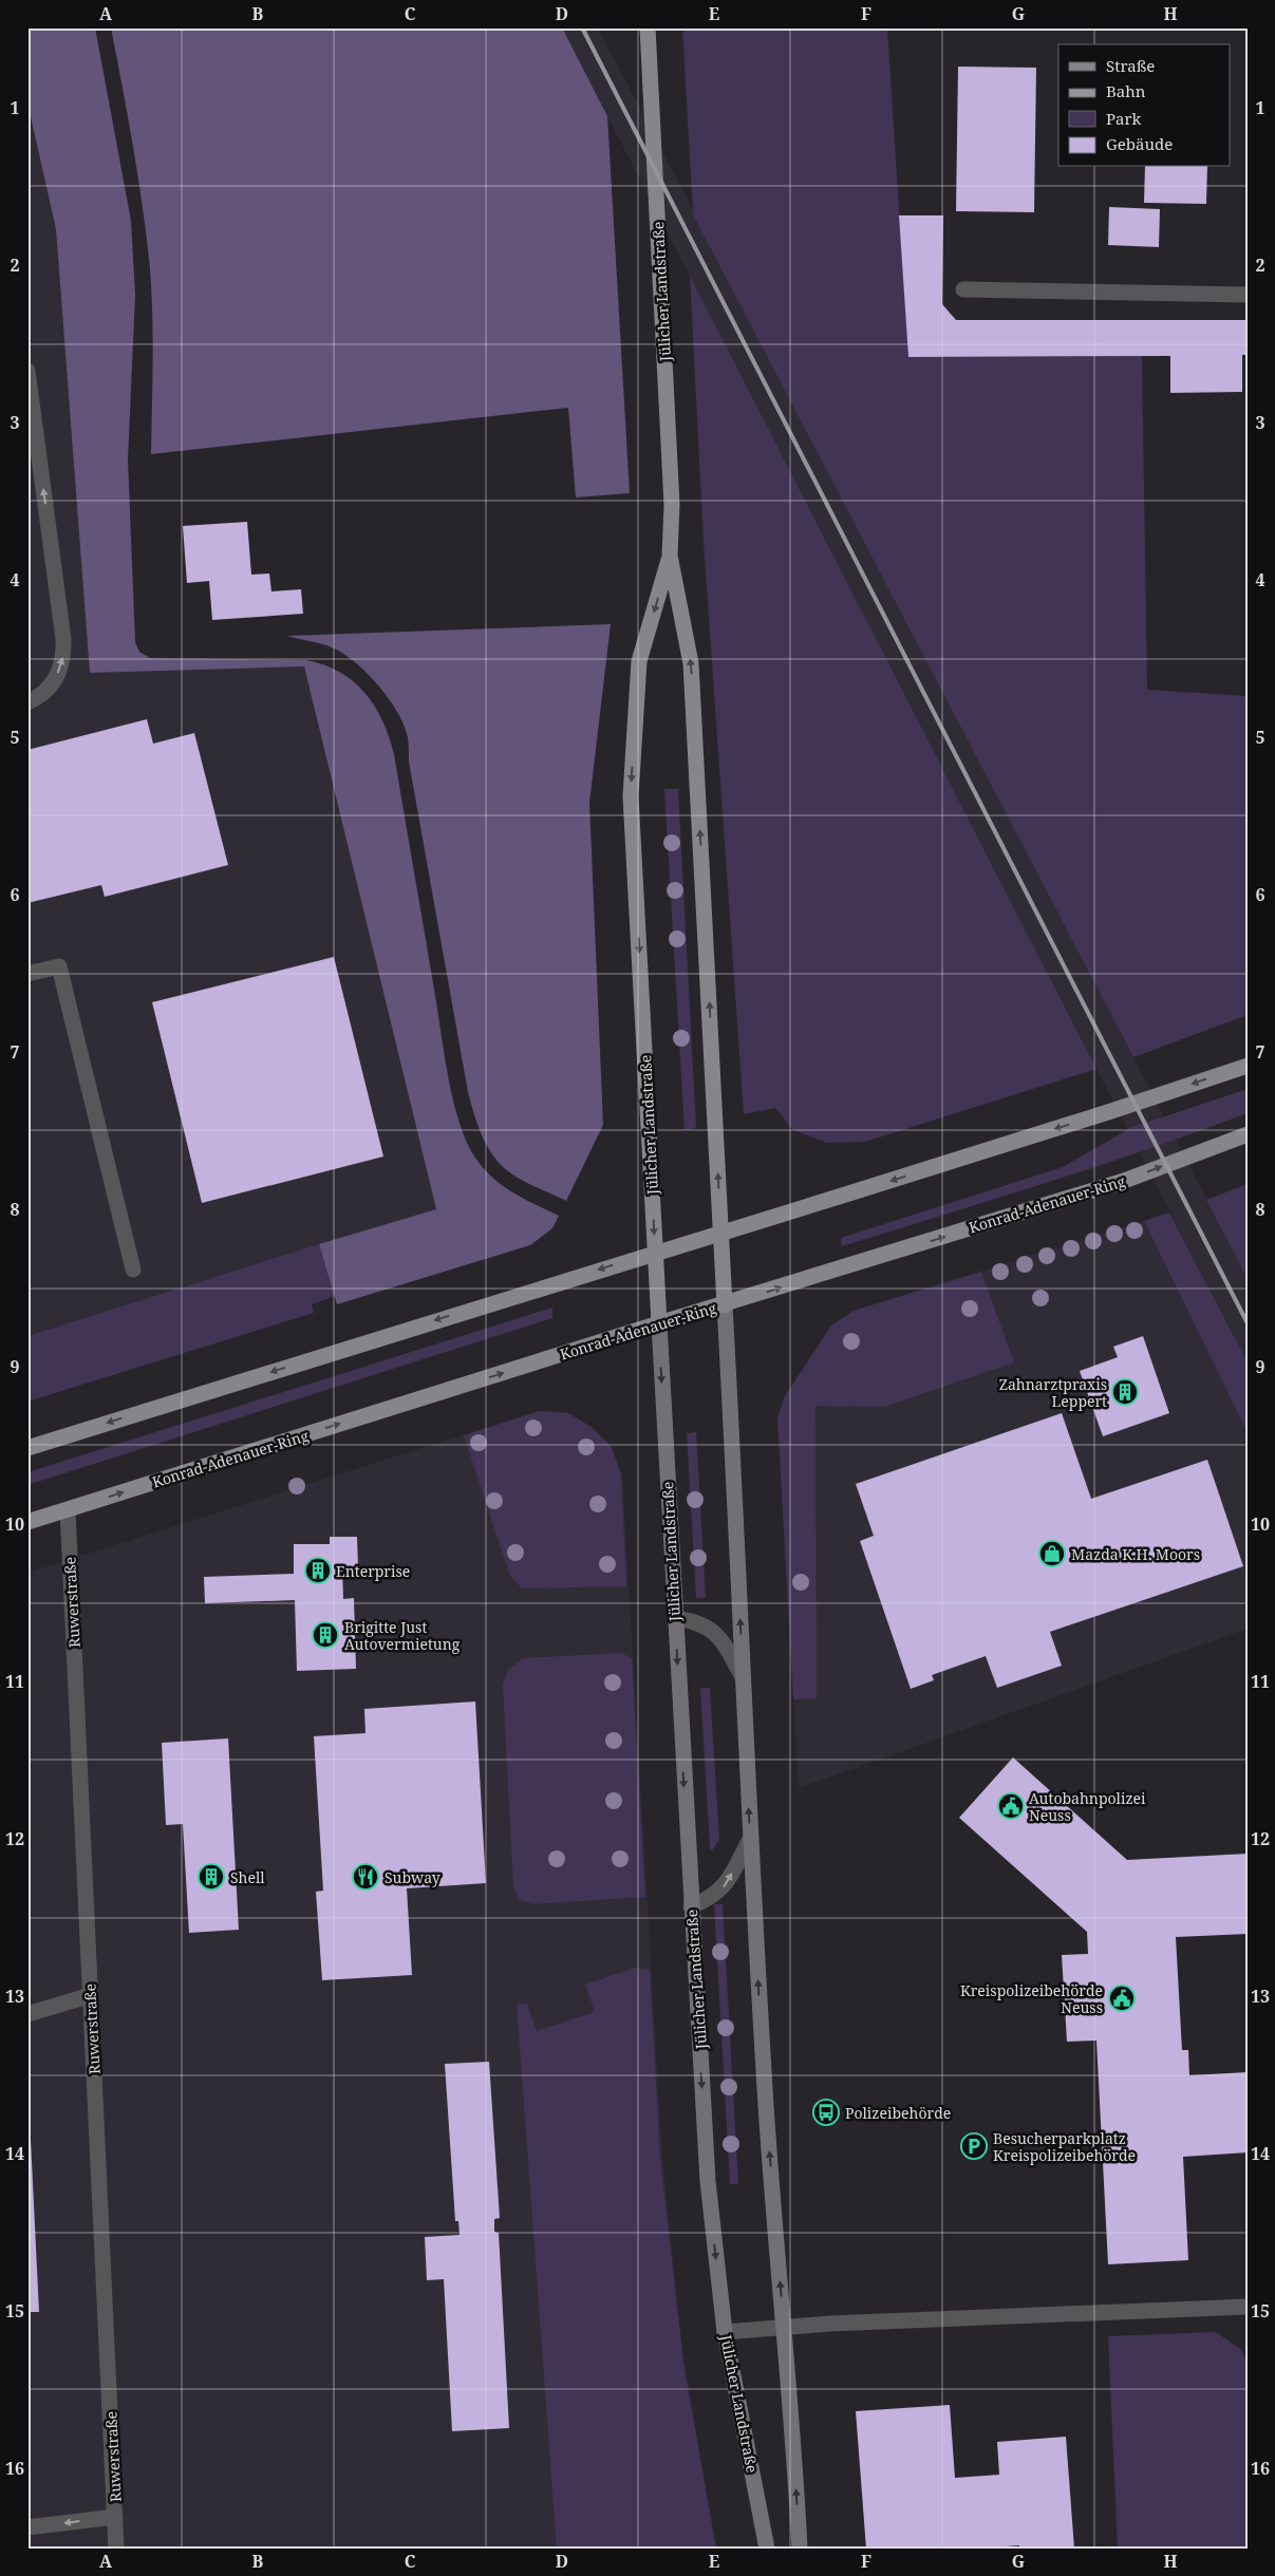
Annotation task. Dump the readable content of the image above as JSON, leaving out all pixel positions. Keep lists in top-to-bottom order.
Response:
{
  "streets": {
    "main road": ["Jülicher Landstraße", "Konrad-Adenauer-Ring"],
    "street": ["Ruwerstraße"]
  },
  "crossings": [
    ["Jülicher Landstraße", "Konrad-Adenauer-Ring"],
    ["Konrad-Adenauer-Ring", "Ruwerstraße"]
  ],
  "places": {
    "building": [
      "Zahnarztpraxis Leppert",
      "Enterprise",
      "Brigitte Just Autovermietung",
      "Shell"
    ],
    "shop": ["Mazda K.H. Moors"],
    "public building": ["Autobahnpolizei Neuss", "Kreispolizeibehörde Neuss"],
    "restaurant": ["Subway"],
    "bus stop": ["Polizeibehörde"],
    "parking": ["Besucherparkplatz Kreispolizeibehörde"]
  },
  "legend": [
    "Straße",
    "Bahn",
    "Park",
    "Gebäude"
  ],
  "grid": {
    "columns": [
      "A",
      "B",
      "C",
      "D",
      "E",
      "F",
      "G",
      "H"
    ],
    "rows": [
      "1",
      "2",
      "3",
      "4",
      "5",
      "6",
      "7",
      "8",
      "9",
      "10",
      "11",
      "12",
      "13",
      "14",
      "15",
      "16"
    ]
  }
}
